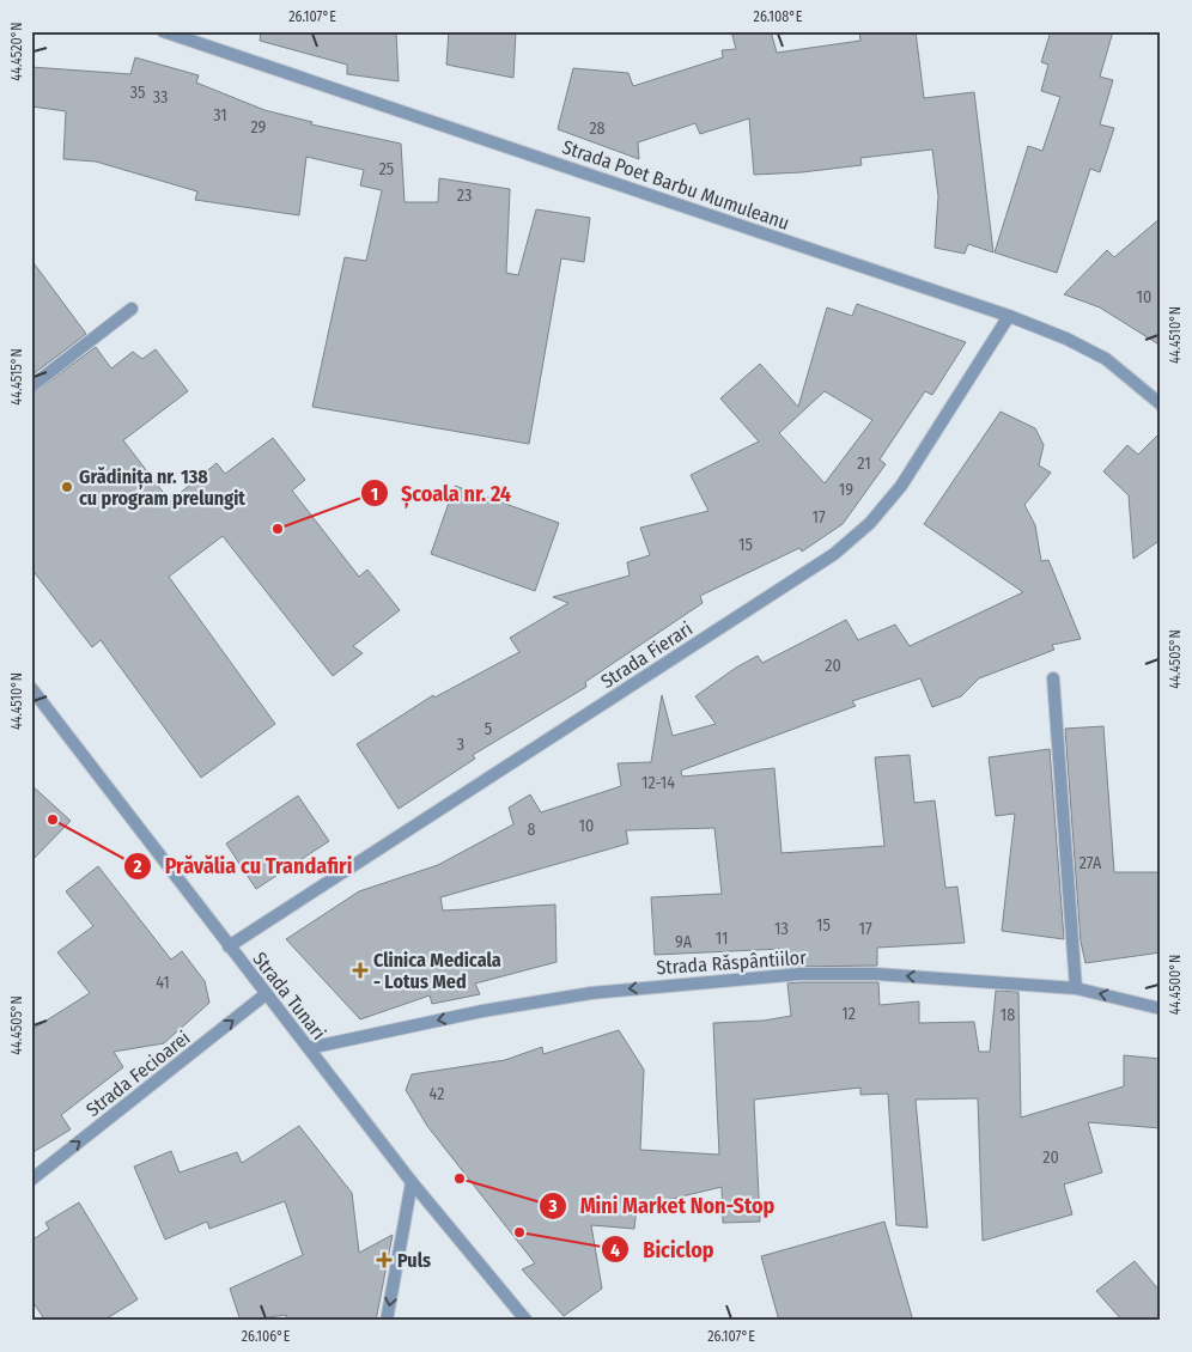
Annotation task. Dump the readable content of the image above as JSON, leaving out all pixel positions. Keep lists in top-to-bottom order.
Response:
{
  "streets": {
    "street": [
      "Strada Poet Barbu Mumuleanu",
      "Strada Fierari",
      "Strada Răspântiilor",
      "Strada Tunari",
      "Strada Fecioarei"
    ]
  },
  "crossings": [
    ["Strada Poet Barbu Mumuleanu", "Strada Fierari"],
    ["Strada Fierari", "Strada Tunari"],
    ["Strada Răspântiilor", "Strada Tunari"],
    ["Strada Tunari", "Strada Fecioarei"]
  ],
  "one_way": ["Strada Răspântiilor", "Strada Fecioarei"],
  "places": {
    "other": [
      "Grădinița nr. 138 cu program prelungit",
      "Școala nr. 24",
      "Prăvălia cu Trandafiri",
      "Mini Market Non-Stop",
      "Biciclop"
    ],
    "health": ["Clinica Medicala - Lotus Med", "Puls"]
  },
  "house_numbers": [
    "35",
    "33",
    "31",
    "29",
    "28",
    "25",
    "23",
    "10",
    "21",
    "19",
    "17",
    "15",
    "20",
    "5",
    "3",
    "12-14",
    "10",
    "8",
    "27A",
    "15",
    "13",
    "17",
    "11",
    "9A",
    "41",
    "12",
    "18",
    "42",
    "20"
  ],
  "coordinates": [
    "26.107°E",
    "26.108°E",
    "44.4520°N",
    "44.4510°N",
    "44.4515°N",
    "44.4505°N",
    "44.4500°N",
    "26.106°E"
  ]
}
